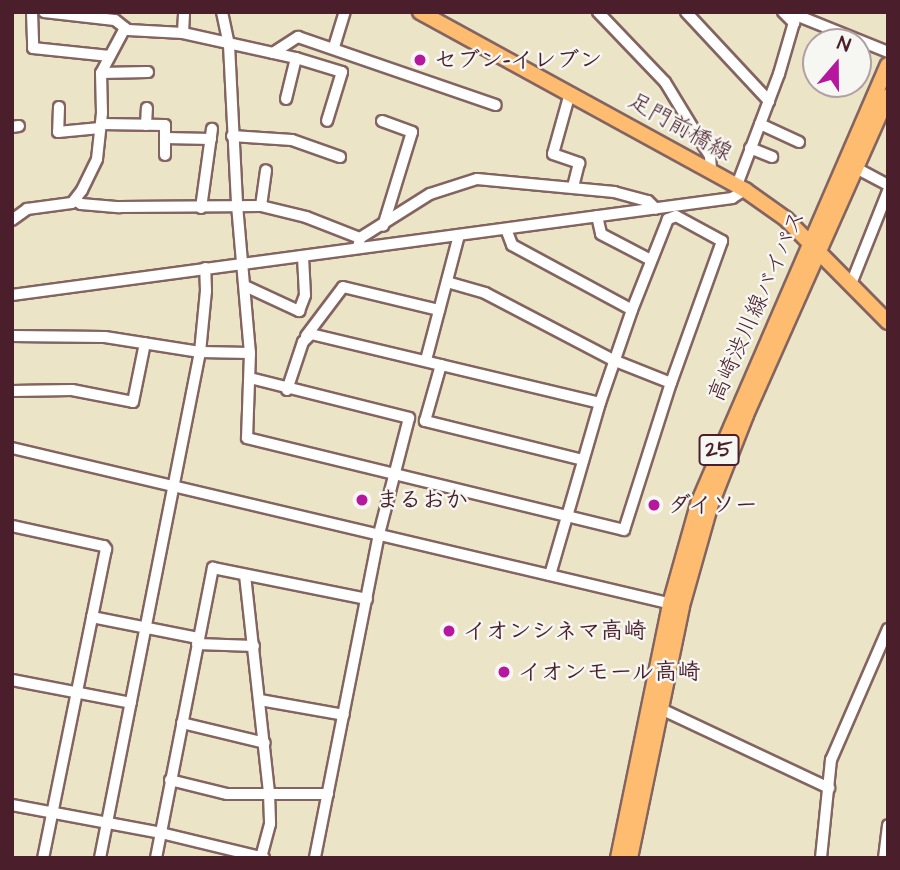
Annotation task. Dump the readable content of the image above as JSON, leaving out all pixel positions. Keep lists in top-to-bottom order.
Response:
{
  "streets": {
    "main road": ["足門前橋線", "高崎渋川線バイパス", "25"]
  },
  "crossings": [
    ["足門前橋線", "高崎渋川線バイパス"]
  ],
  "places": [
    "セブン-イレブン",
    "まるおか",
    "ダイソー",
    "イオンシネマ高崎",
    "イオンモール高崎"
  ],
  "north": "top"
}
